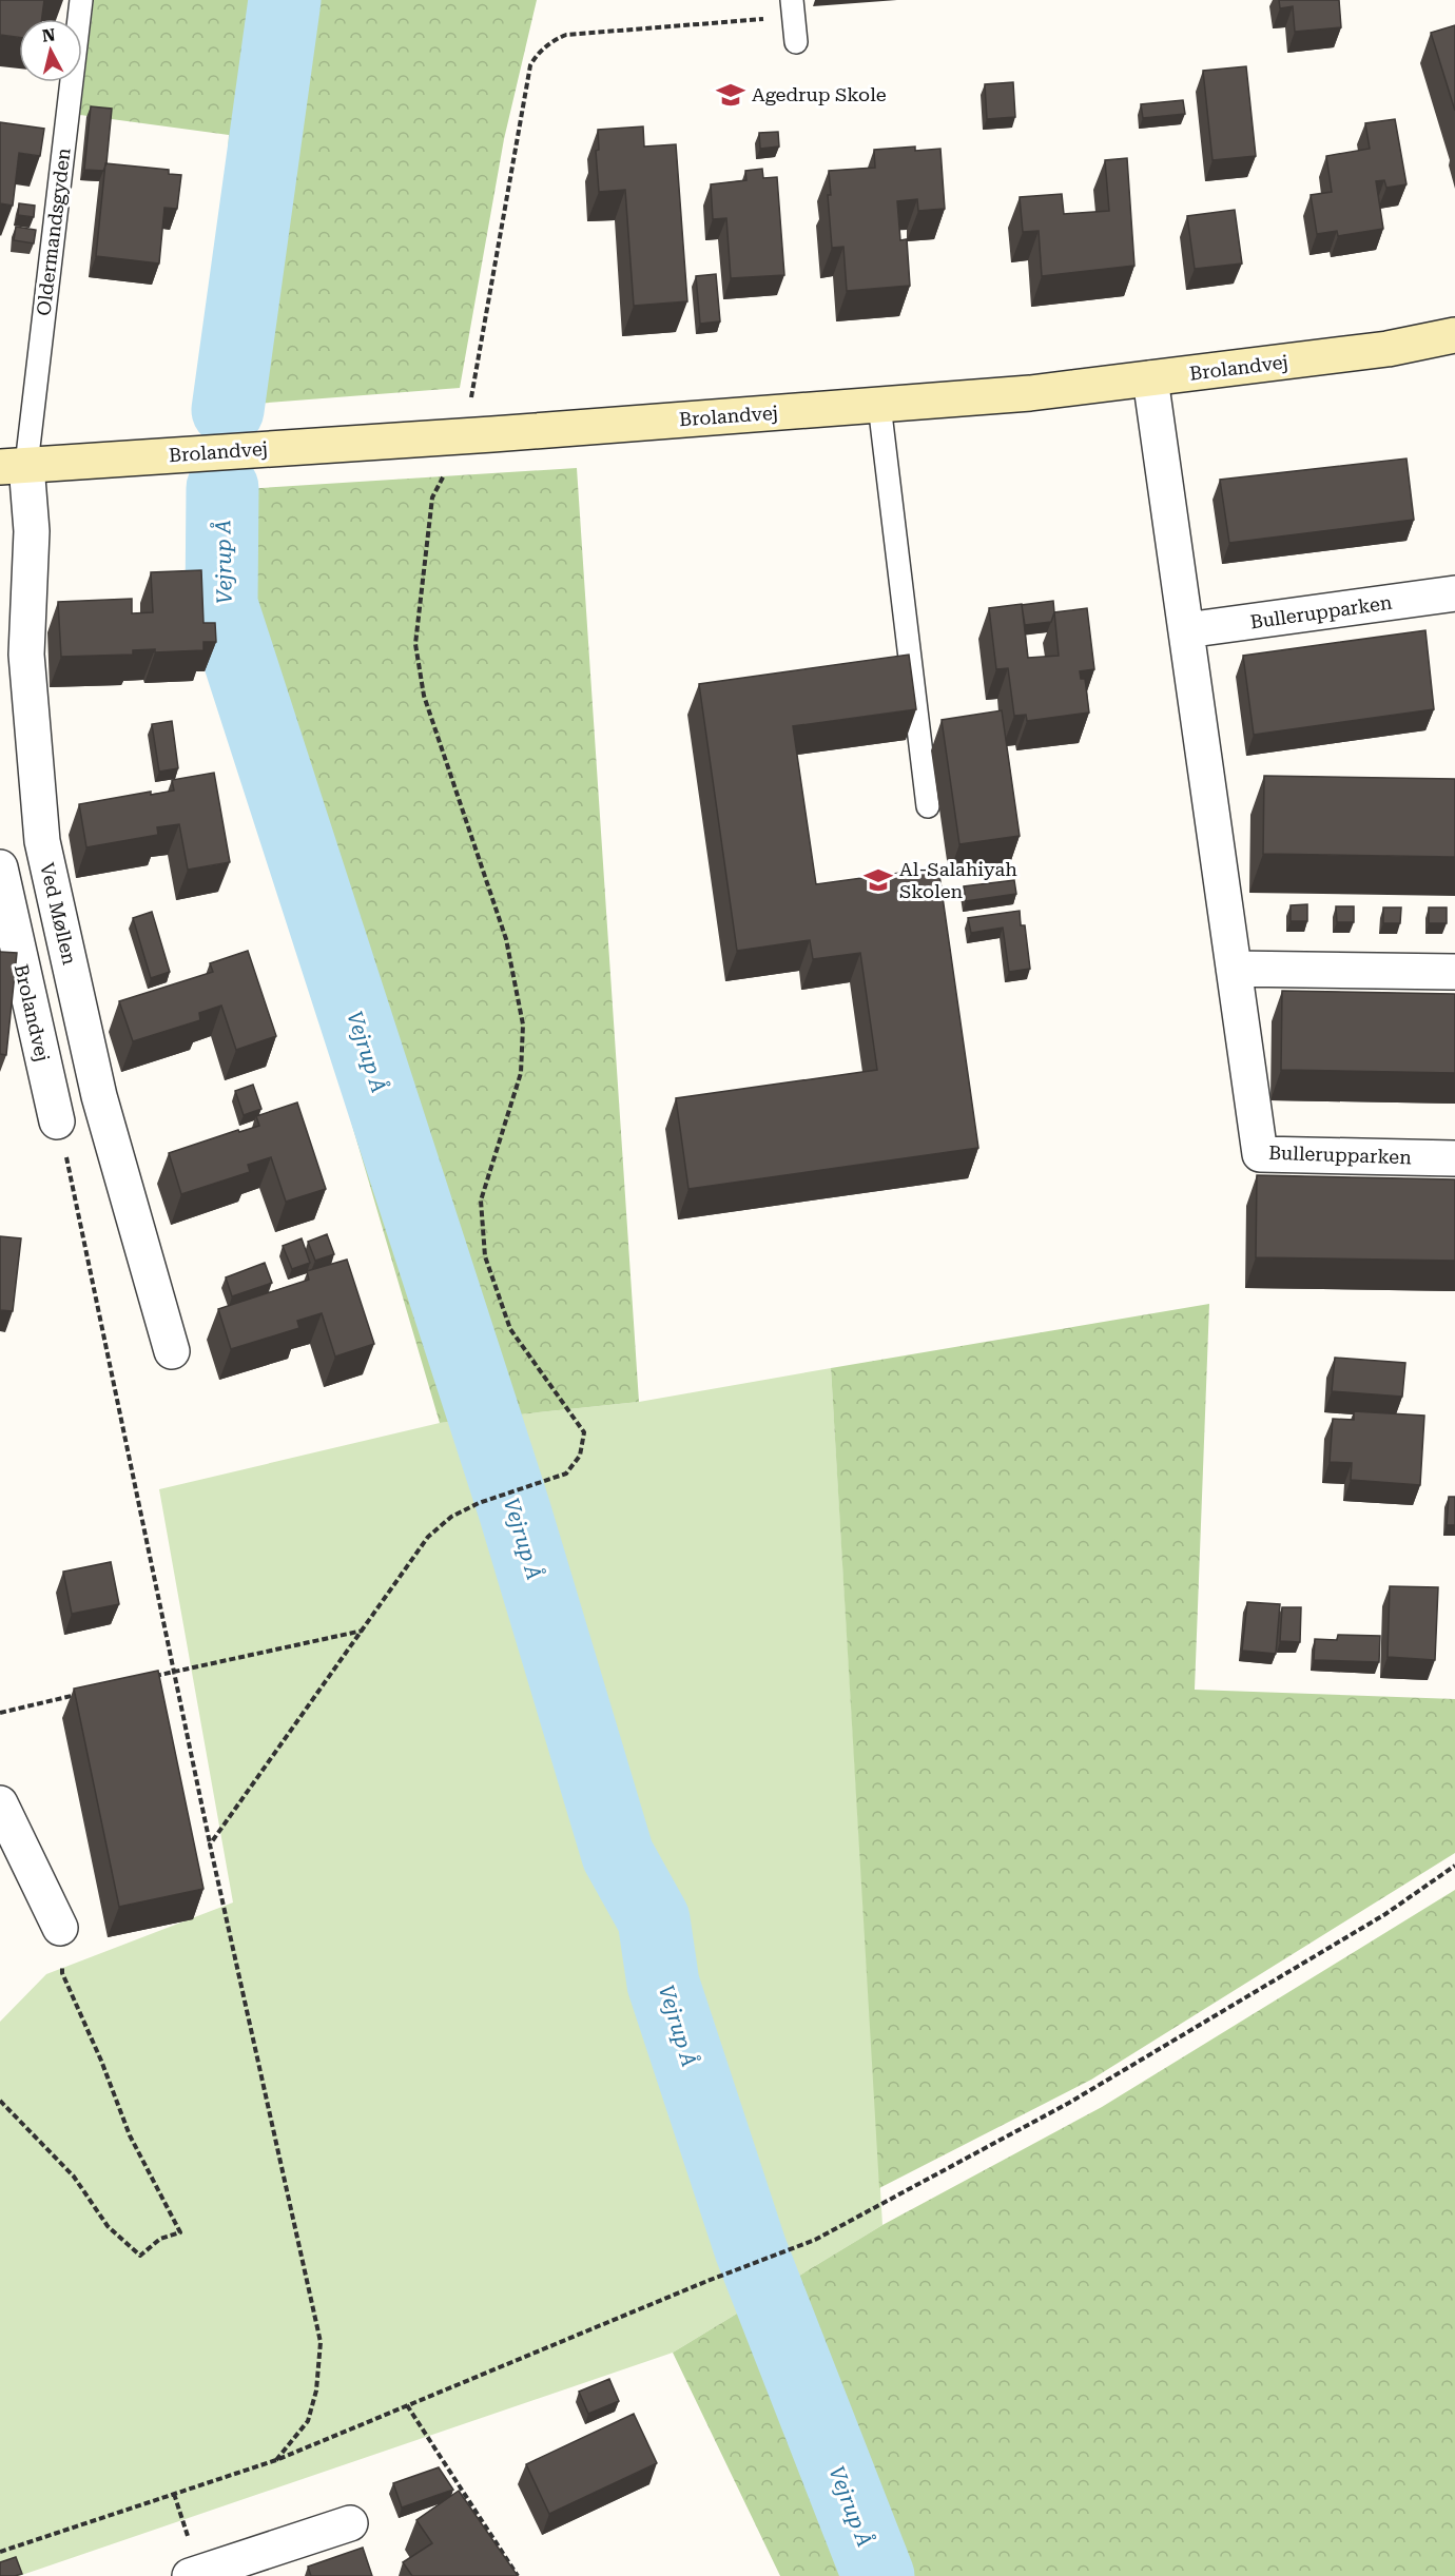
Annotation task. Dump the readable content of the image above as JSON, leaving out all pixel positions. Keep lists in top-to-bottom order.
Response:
{
  "streets": {
    "street": ["Brolandvej", "Bullerupparken", "Ved Møllen"],
    "lane": ["Oldermandsgyden"]
  },
  "crossings": [
    ["Oldermandsgyden", "Brolandvej"],
    ["Oldermandsgyden", "Ved Møllen"],
    ["Brolandvej", "Bullerupparken"],
    ["Brolandvej", "Ved Møllen"]
  ],
  "water": ["Vejrup Å"],
  "places": {
    "school or university": ["Agedrup Skole", "Al-Salahiyah Skolen"]
  },
  "north": "top"
}
